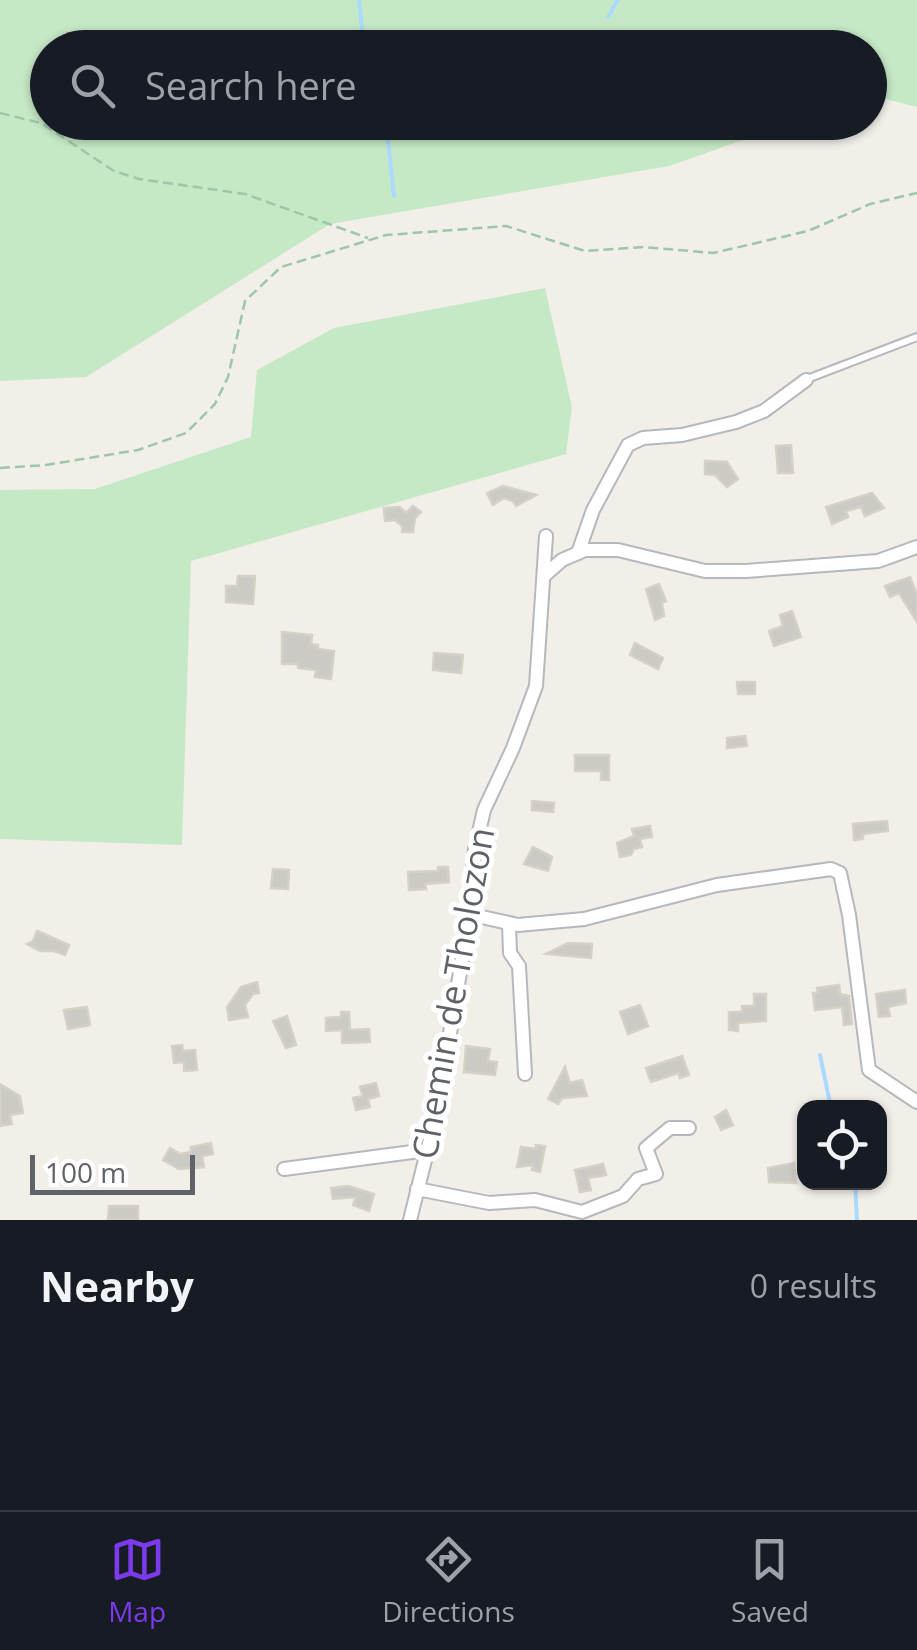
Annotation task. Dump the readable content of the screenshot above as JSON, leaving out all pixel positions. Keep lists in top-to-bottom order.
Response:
{
  "streets": {
    "street": ["Chemin de Tholozon"]
  },
  "scale_bar": "100 m",
  "page": {
    "search": "Search here",
    "scale": "100 m",
    "heading": ["Nearby", "0 results"],
    "nav": ["Map", "Directions", "Saved"]
  }
}
